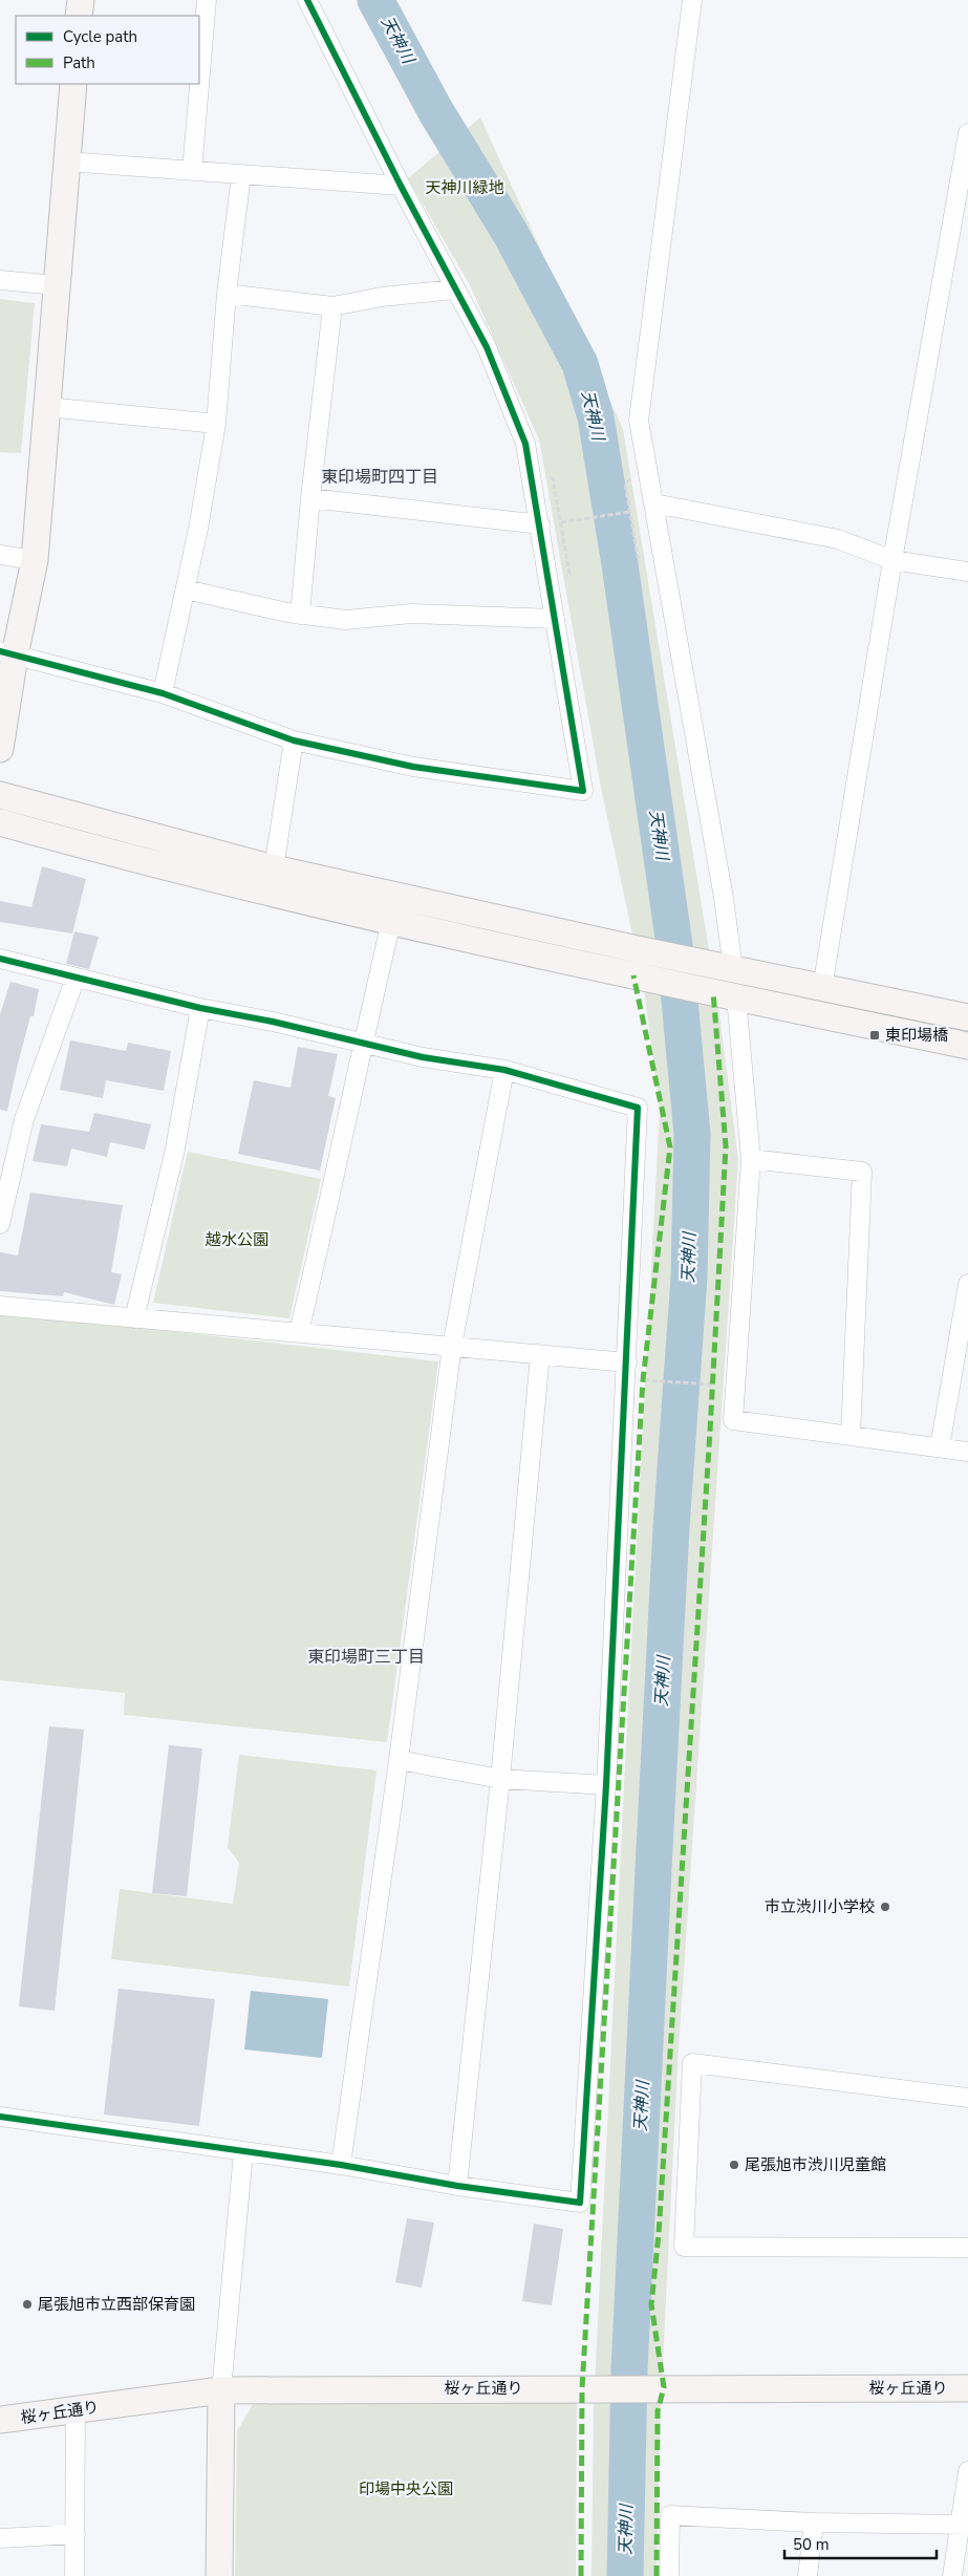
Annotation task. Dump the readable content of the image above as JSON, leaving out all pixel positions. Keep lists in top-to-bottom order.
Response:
{
  "streets": {
    "street": ["桜ヶ丘通り"]
  },
  "districts": ["東印場町四丁目", "東印場町三丁目"],
  "water": ["天神川"],
  "parks": ["天神川緑地", "越水公園", "印場中央公園"],
  "places": {
    "transit": ["東印場橋"],
    "other": ["市立渋川小学校", "尾張旭市渋川児童館", "尾張旭市立西部保育園"]
  },
  "legend": ["Cycle path", "Path"],
  "scale_bar": "50 m"
}
